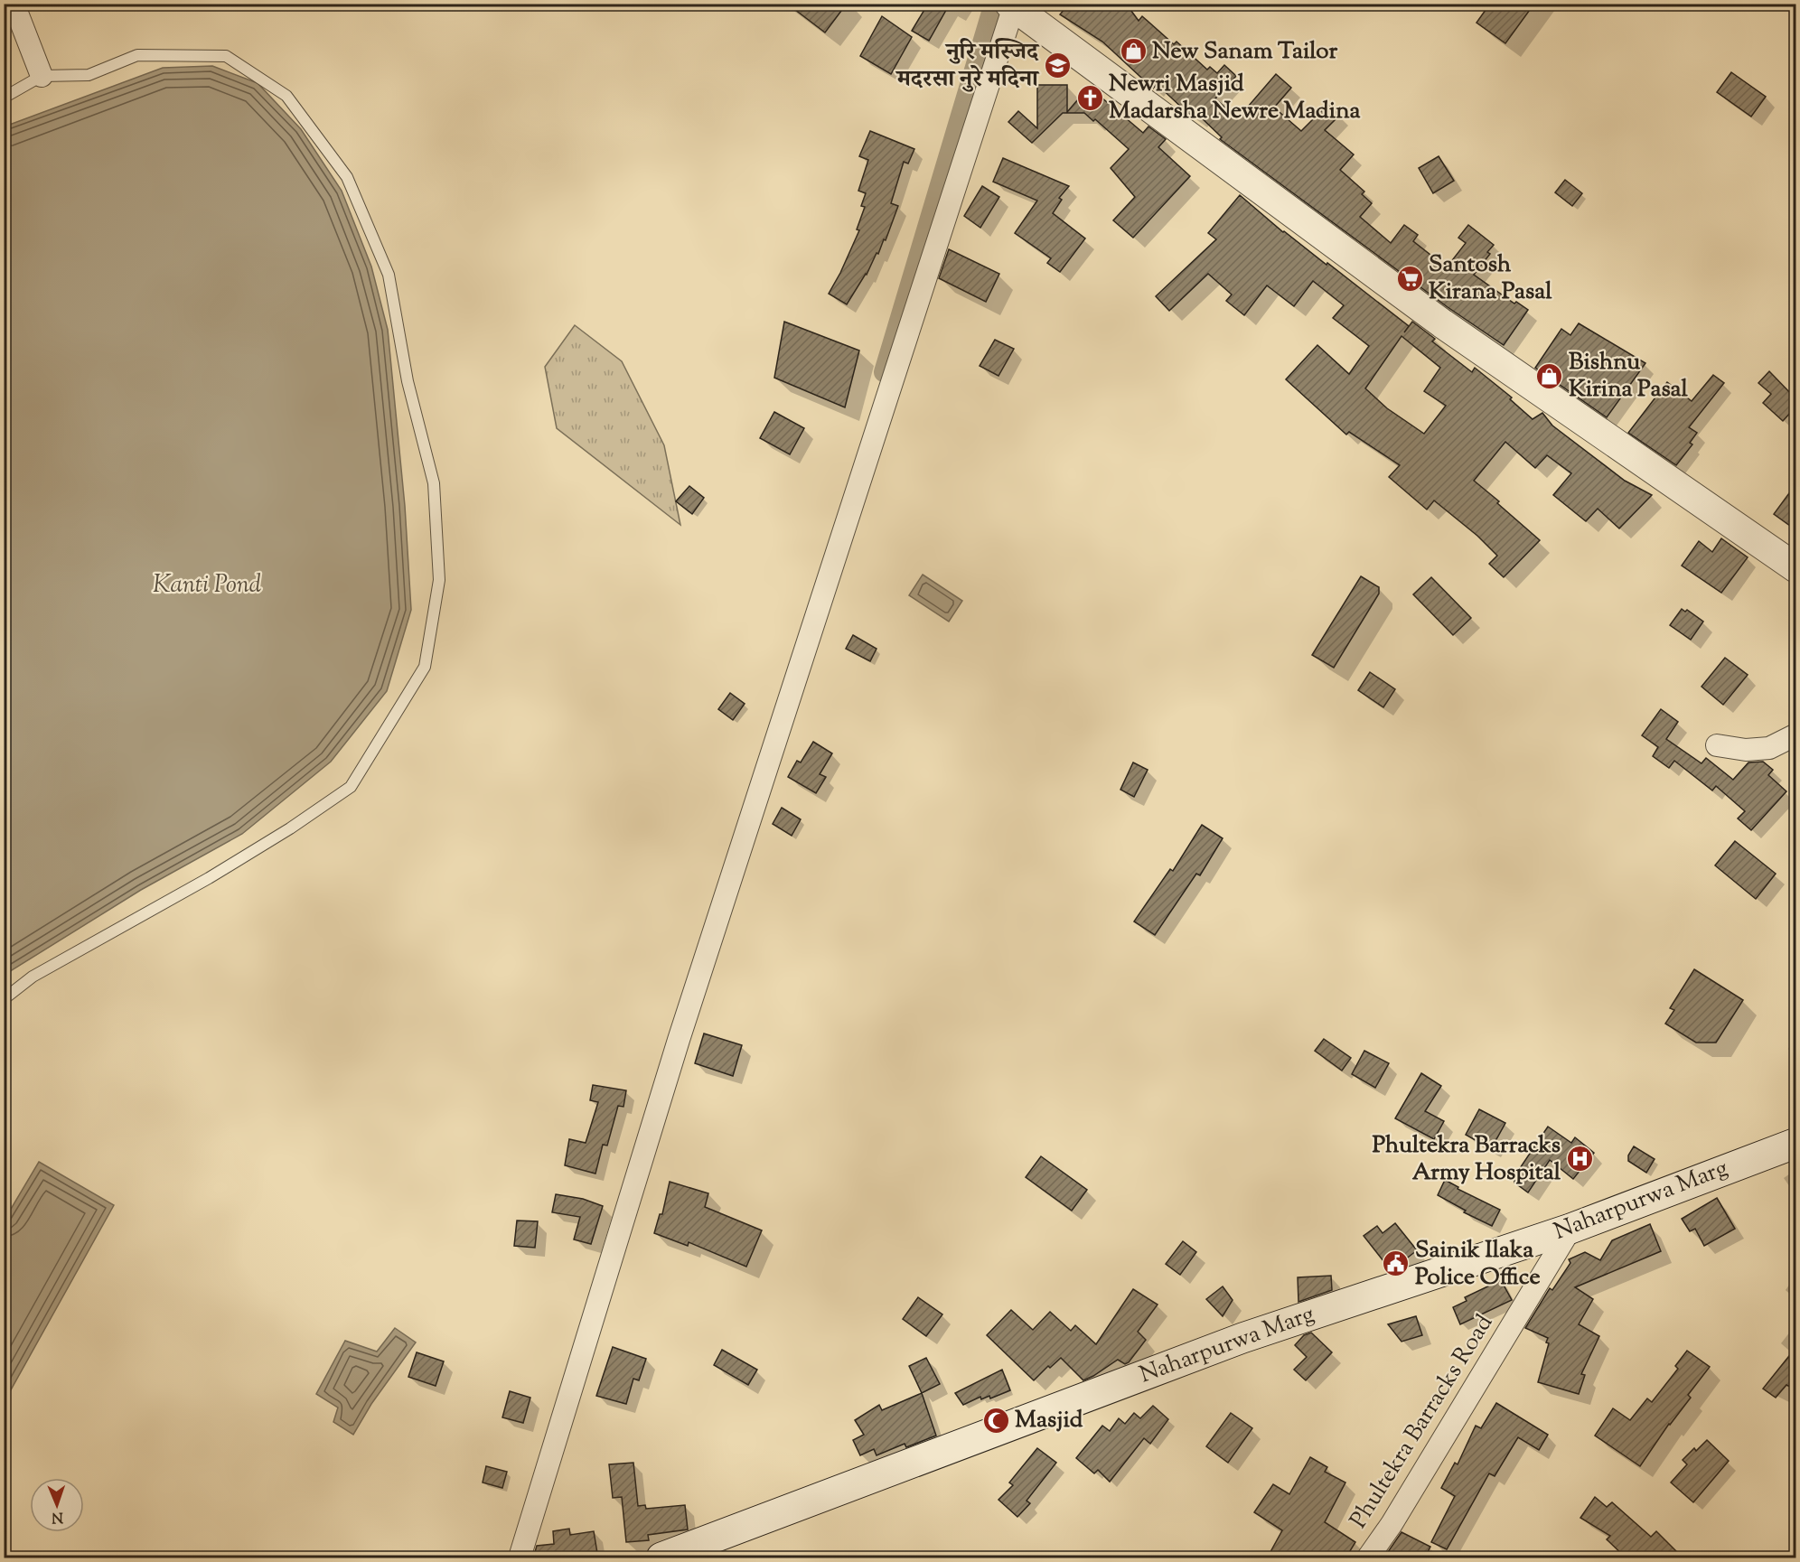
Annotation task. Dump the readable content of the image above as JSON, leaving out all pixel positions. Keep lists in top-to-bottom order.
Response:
{
  "streets": {
    "main road": ["Naharpurwa Marg"],
    "street": ["Phultekra Barracks Road"]
  },
  "crossings": [
    ["Naharpurwa Marg", "Phultekra Barracks Road"]
  ],
  "water": ["Kanti Pond"],
  "places": {
    "shop": ["New Sanam Tailor", "Bishnu Kirina Pasal"],
    "school or university": ["नुरि मस्जिद मदरसा नुरे मदिना"],
    "church": ["Newri Masjid Madarsha Newre Madina"],
    "supermarket": ["Santosh Kirana Pasal"],
    "hospital": ["Phultekra Barracks Army Hospital"],
    "public building": ["Sainik Ilaka Police Office"],
    "mosque": ["Masjid"]
  },
  "north": "bottom"
}
